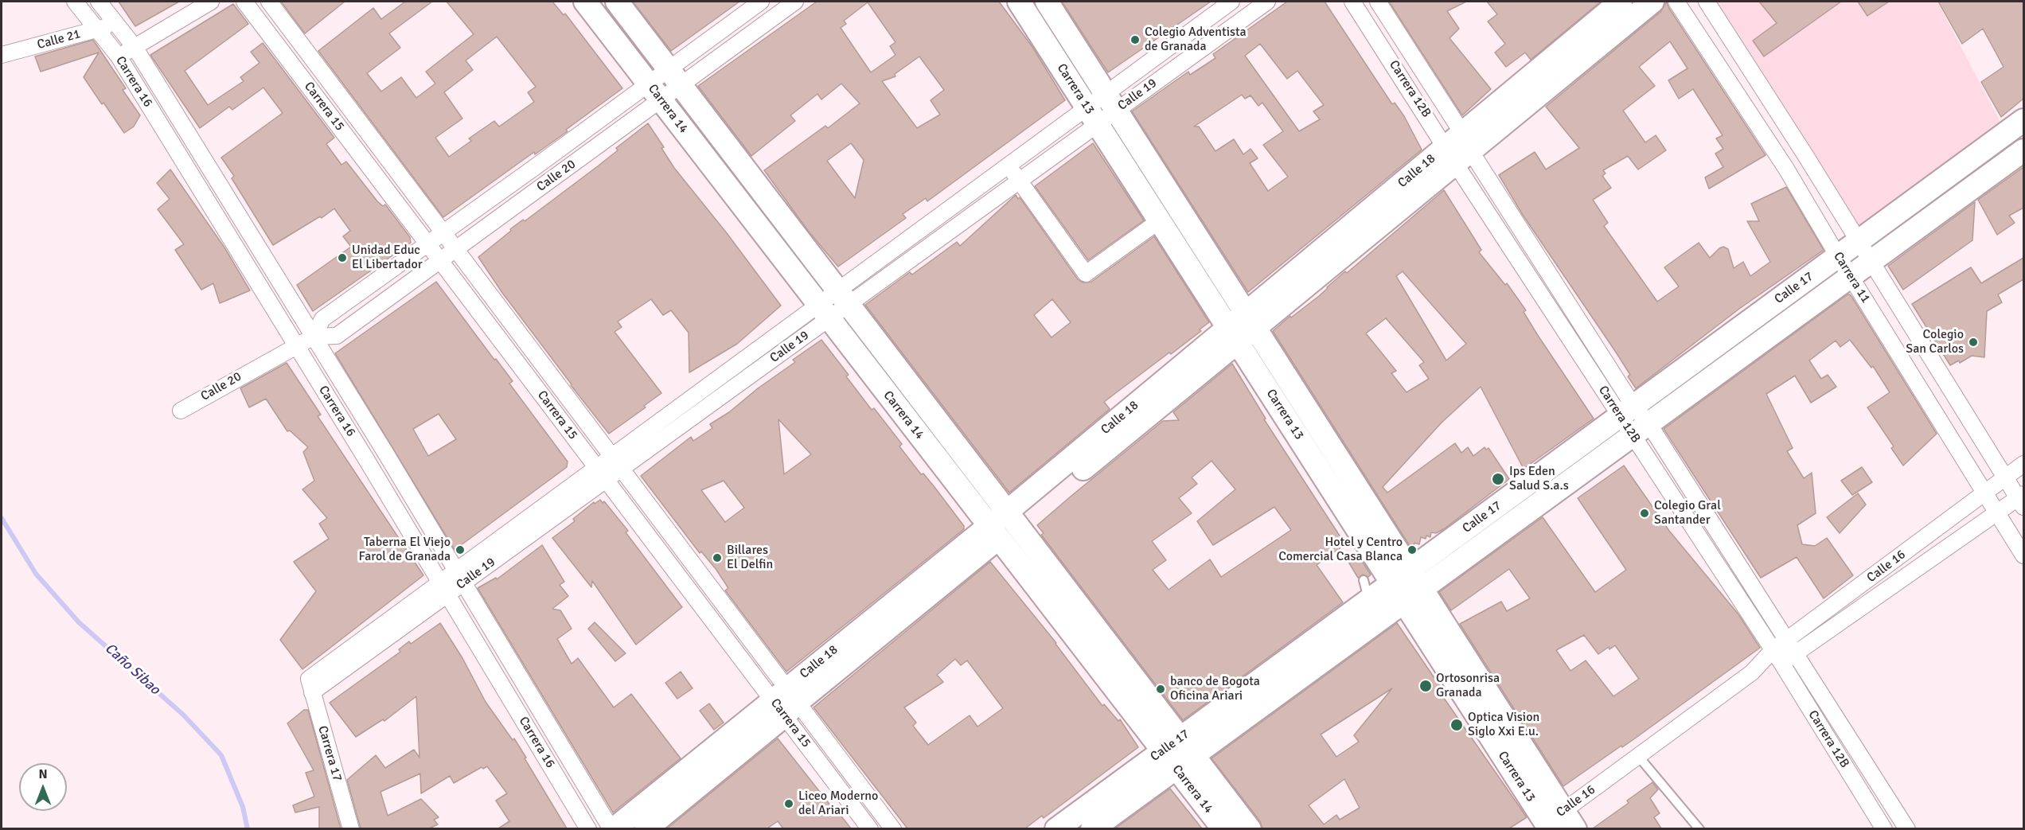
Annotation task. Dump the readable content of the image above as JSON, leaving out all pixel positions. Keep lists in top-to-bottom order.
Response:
{
  "streets": {
    "street": [
      "Calle 21",
      "Carrera 16",
      "Carrera 13",
      "Carrera 12B",
      "Calle 19",
      "Carrera 15",
      "Carrera 14",
      "Calle 18",
      "Calle 20",
      "Carrera 11",
      "Calle 17",
      "Calle 16",
      "Carrera 17"
    ]
  },
  "crossings": [
    ["Calle 21", "Carrera 16"],
    ["Carrera 16", "Calle 19"],
    ["Carrera 16", "Calle 18"],
    ["Carrera 16", "Calle 20"],
    ["Carrera 13", "Calle 19"],
    ["Carrera 13", "Calle 18"],
    ["Carrera 13", "Calle 17"],
    ["Carrera 13", "Calle 16"],
    ["Carrera 12B", "Calle 18"],
    ["Carrera 12B", "Calle 17"],
    ["Carrera 12B", "Calle 16"],
    ["Calle 19", "Carrera 15"],
    ["Calle 19", "Carrera 14"],
    ["Calle 19", "Carrera 17"],
    ["Carrera 15", "Calle 18"],
    ["Carrera 15", "Calle 20"],
    ["Carrera 14", "Calle 18"],
    ["Carrera 14", "Calle 20"],
    ["Carrera 14", "Calle 17"],
    ["Carrera 11", "Calle 17"],
    ["Carrera 11", "Calle 16"]
  ],
  "water": ["Caño Sibao"],
  "places": [
    "Colegio Adventista de Granada",
    "Unidad Educ El Libertador",
    "Colegio San Carlos",
    "Ips Eden Salud S.a.s",
    "Colegio Gral Santander",
    "Taberna El Viejo Farol de Granada",
    "Hotel y Centro Comercial Casa Blanca",
    "Billares El Delfin",
    "Ortosonrisa Granada",
    "banco de Bogota Oficina Ariari",
    "Optica Vision Siglo Xxi E.u.",
    "Liceo Moderno del Ariari"
  ],
  "north": "top"
}
